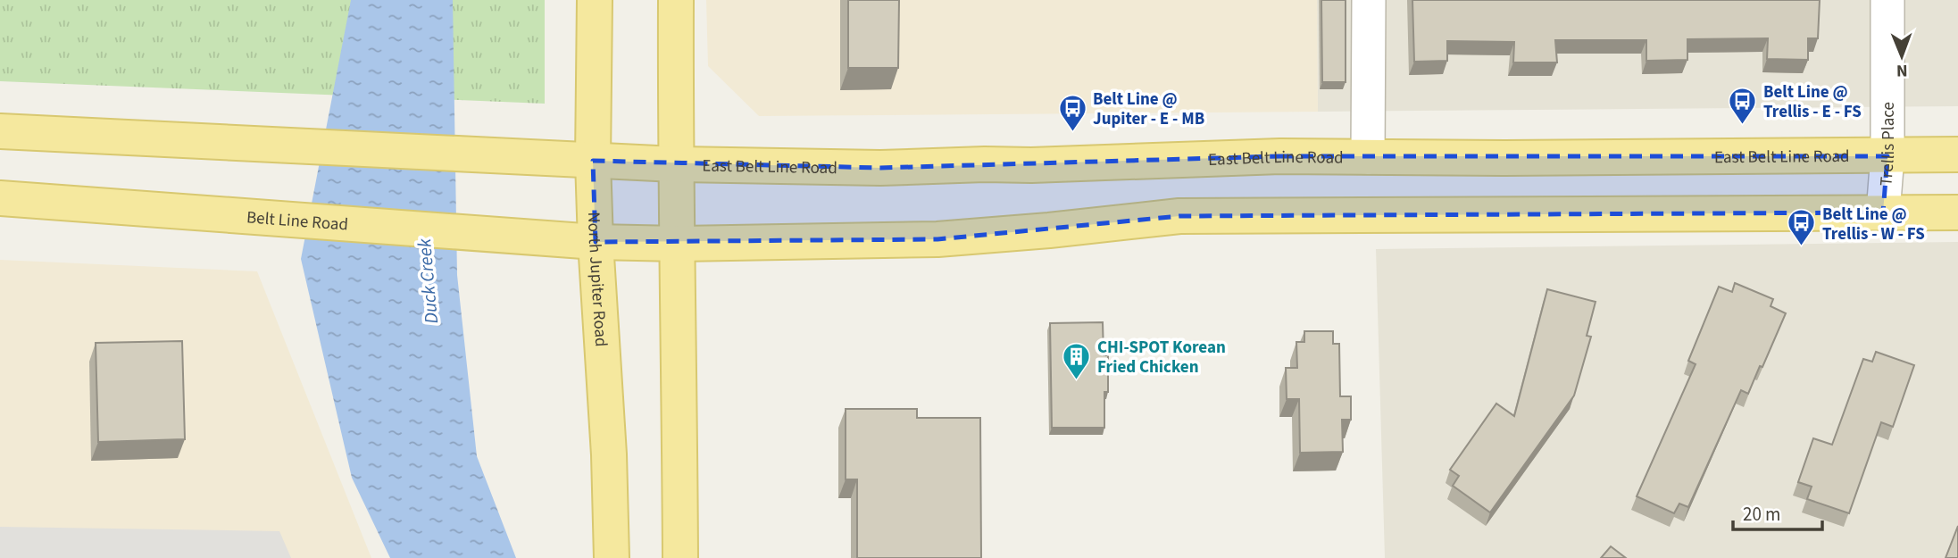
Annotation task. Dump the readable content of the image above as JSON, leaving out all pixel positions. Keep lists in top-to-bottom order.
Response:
{
  "streets": {
    "main road": ["East Belt Line Road", "Belt Line Road", "North Jupiter Road"],
    "street": ["Trellis Place"]
  },
  "crossings": [
    ["Trellis Place", "East Belt Line Road"],
    ["East Belt Line Road", "North Jupiter Road"],
    ["Belt Line Road", "North Jupiter Road"]
  ],
  "water": ["Duck Creek"],
  "places": {
    "bus stop": ["Belt Line @ Trellis - E - FS", "Belt Line @ Jupiter - E - MB", "Belt Line @ Trellis - W - FS"],
    "building": ["CHI-SPOT Korean Fried Chicken"]
  },
  "scale_bar": "20 m",
  "north": "bottom"
}
